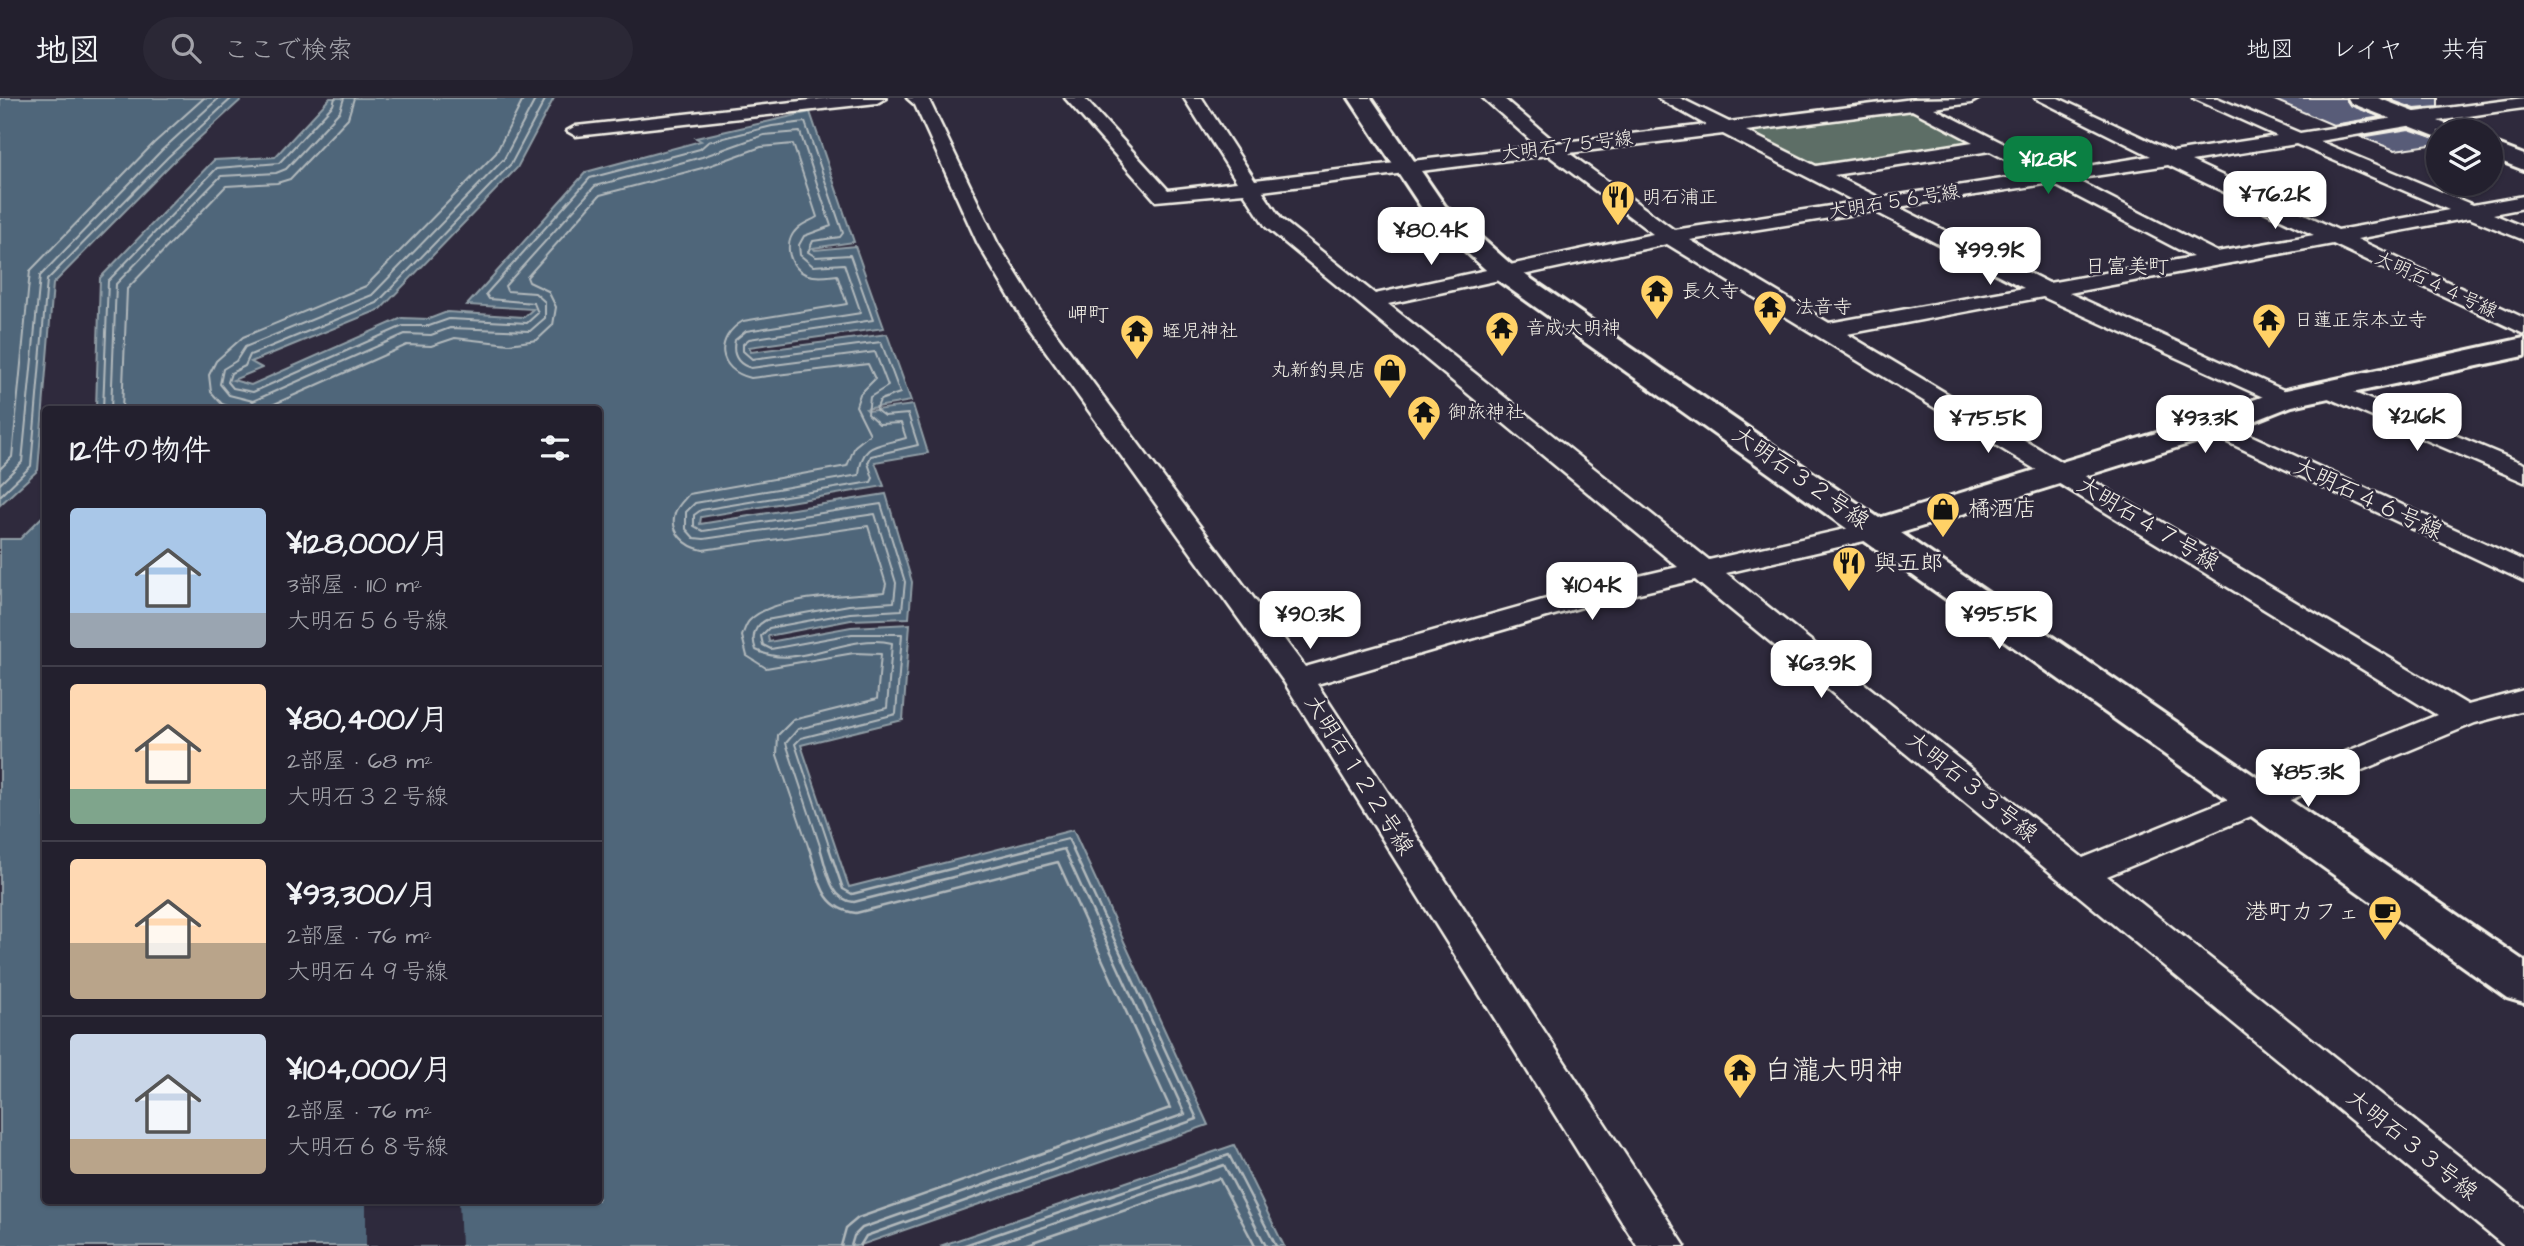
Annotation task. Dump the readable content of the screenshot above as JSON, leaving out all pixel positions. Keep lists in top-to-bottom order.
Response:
{
  "streets": {
    "street": [
      "大明石７５号線",
      "大明石５６号線",
      "大明石４４号線",
      "大明石３２号線",
      "大明石４６号線",
      "大明石４７号線",
      "大明石１２２号線",
      "大明石３３号線"
    ]
  },
  "crossings": [
    ["大明石７５号線", "大明石３２号線"],
    ["大明石７５号線", "大明石４７号線"],
    ["大明石７５号線", "大明石３３号線"],
    ["大明石５６号線", "大明石４４号線"],
    ["大明石５６号線", "大明石３２号線"],
    ["大明石５６号線", "大明石４７号線"],
    ["大明石５６号線", "大明石３３号線"]
  ],
  "districts": ["日富美町", "岬町"],
  "places": {
    "restaurant": ["明石浦正", "與五郎"],
    "temple": [
      "長久寺",
      "法音寺",
      "日蓮正宗本立寺",
      "音成大明神",
      "蛭児神社",
      "御旅神社",
      "白瀧大明神"
    ],
    "shop": ["丸新釣具店", "橘酒店"],
    "cafe": ["港町カフェ"]
  },
  "page": {
    "header": "地図",
    "search": "ここで検索",
    "nav": ["地図", "レイヤ", "共有"],
    "price": [
      "¥128K",
      "¥76.2K",
      "¥80.4K",
      "¥99.9K",
      "¥216K",
      "¥75.5K",
      "¥93.3K",
      "¥104K",
      "¥90.3K",
      "¥95.5K",
      "¥63.9K",
      "¥85.3K"
    ],
    "heading": "12件の物件",
    "list": [
      {
        "name": "¥128,000/月",
        "note": "3部屋 · 110 m² · 大明石５６号線"
      },
      {
        "name": "¥80,400/月",
        "note": "2部屋 · 68 m² · 大明石３２号線"
      },
      {
        "name": "¥93,300/月",
        "note": "2部屋 · 76 m² · 大明石４９号線"
      },
      {
        "name": "¥104,000/月",
        "note": "2部屋 · 76 m² · 大明石６８号線"
      }
    ]
  }
}
